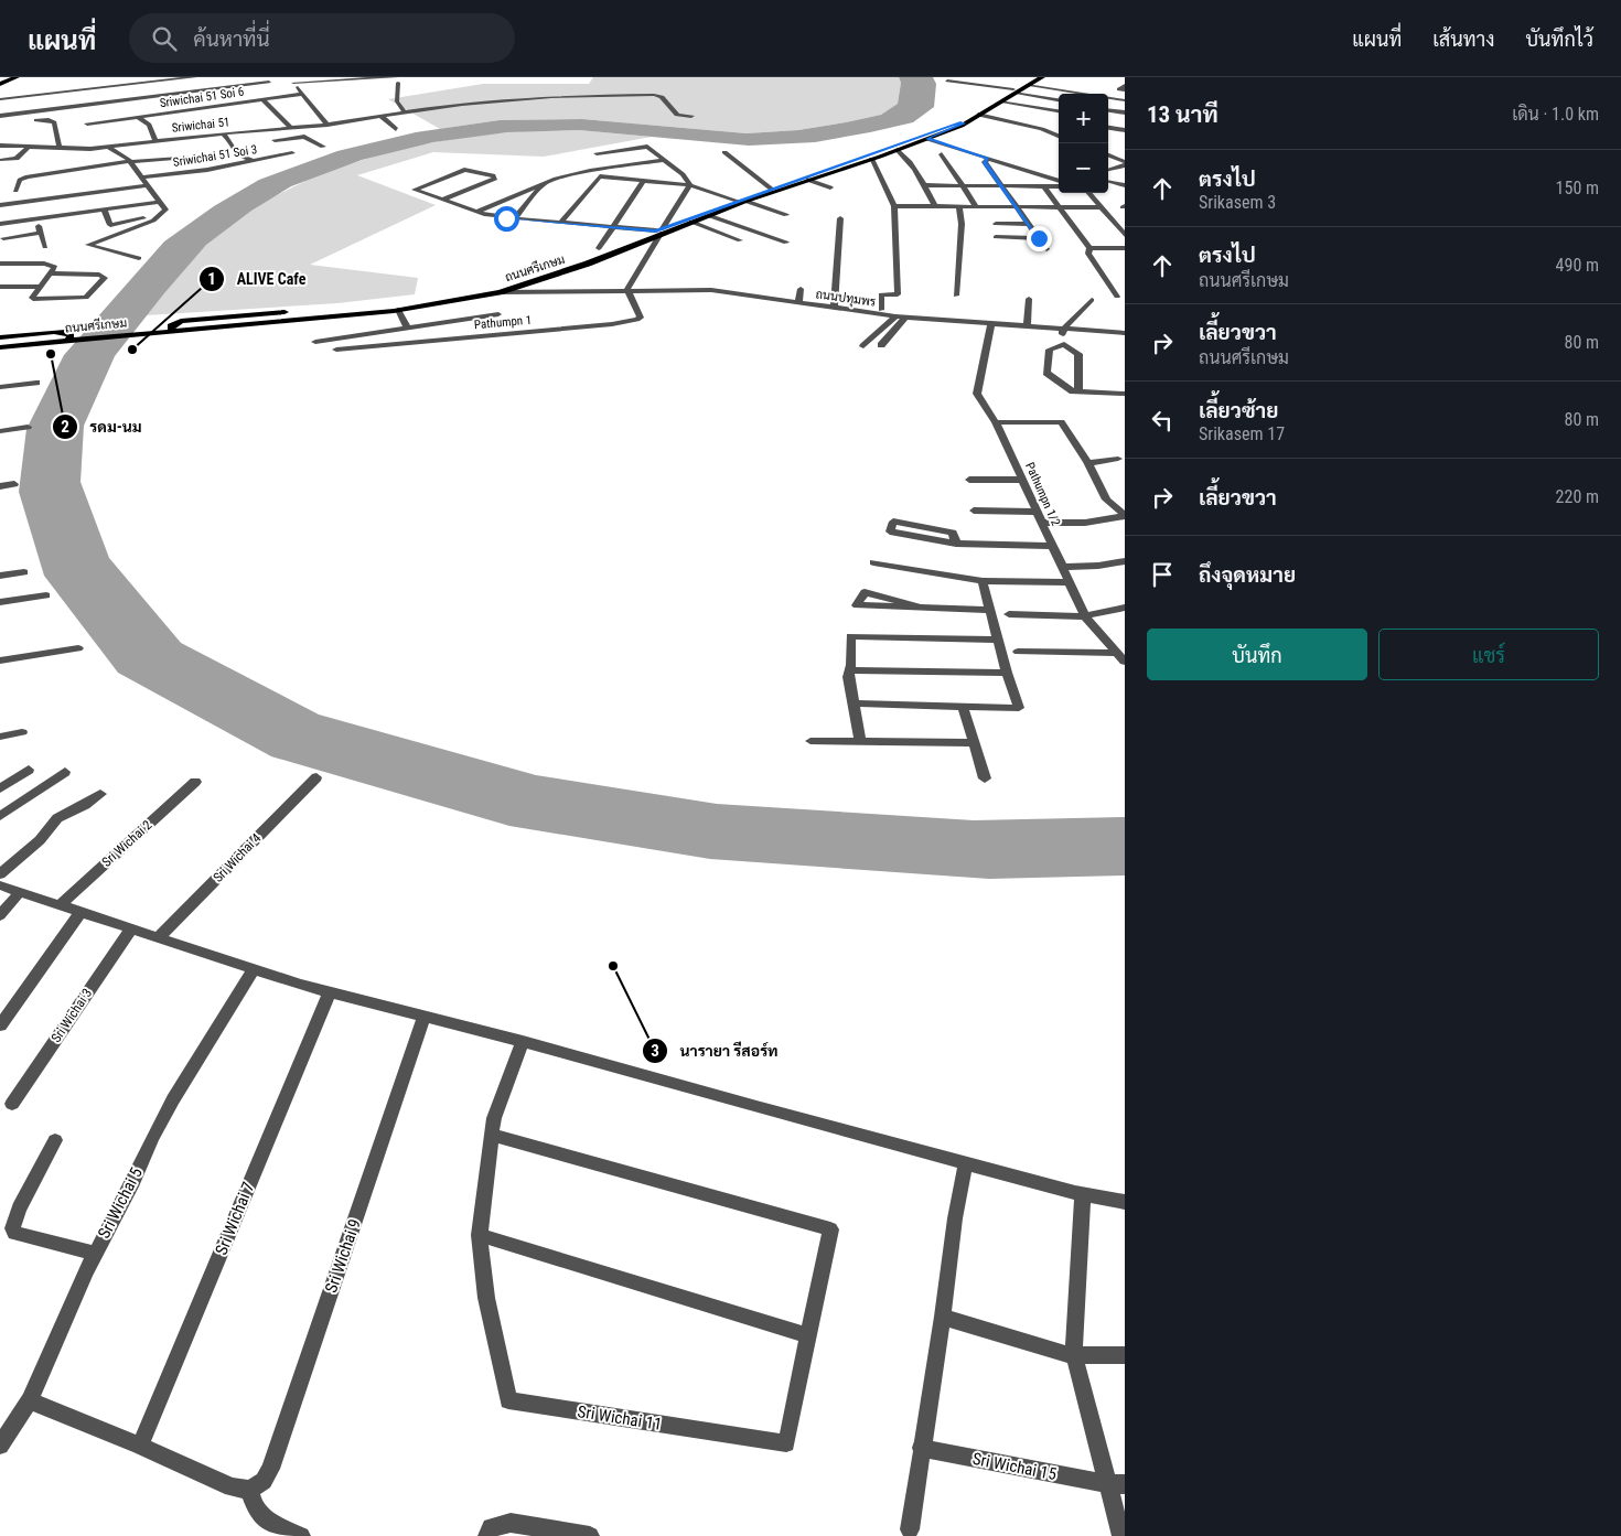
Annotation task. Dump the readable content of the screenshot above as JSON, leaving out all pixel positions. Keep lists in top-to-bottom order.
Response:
{
  "streets": {
    "main road": ["ถนนศรีเกษม"],
    "street": [
      "Sriwichai 51 Soi 6",
      "Sriwichai 51",
      "Sriwichai 51 Soi 3",
      "ถนนปทุมพร",
      "Pathumpn 1",
      "Pathumpn 1/2",
      "Sri Wichai 2",
      "Sri Wichai 4",
      "Sri Wichai 3",
      "Sri Wichai 5",
      "Sri Wichai 7",
      "Sri Wichai 9",
      "Sri Wichai 11",
      "Sri Wichai 15"
    ]
  },
  "crossings": [
    ["Sriwichai 51 Soi 6", "Sriwichai 51"],
    ["Sriwichai 51", "Sriwichai 51 Soi 3"],
    ["ถนนศรีเกษม", "ถนนปทุมพร"],
    ["ถนนปทุมพร", "Pathumpn 1"],
    ["ถนนปทุมพร", "Pathumpn 1/2"]
  ],
  "places": ["ALIVE Cafe", "รดม-นม", "นารายา รีสอร์ท"],
  "page": {
    "header": "แผนที่",
    "search": "ค้นหาที่นี่",
    "nav": ["แผนที่", "เส้นทาง", "บันทึกไว้"],
    "heading": ["13 นาที", "เดิน · 1.0 km"],
    "map_buttons": ["+", "−"],
    "list": [
      ["ตรงไป", "Srikasem 3", "150 m"],
      ["ตรงไป", "ถนนศรีเกษม", "490 m"],
      ["เลี้ยวขวา", "ถนนศรีเกษม", "80 m"],
      ["เลี้ยวซ้าย", "Srikasem 17", "80 m"],
      ["เลี้ยวขวา", "220 m"],
      "ถึงจุดหมาย"
    ],
    "buttons": ["บันทึก", "แชร์"]
  }
}
